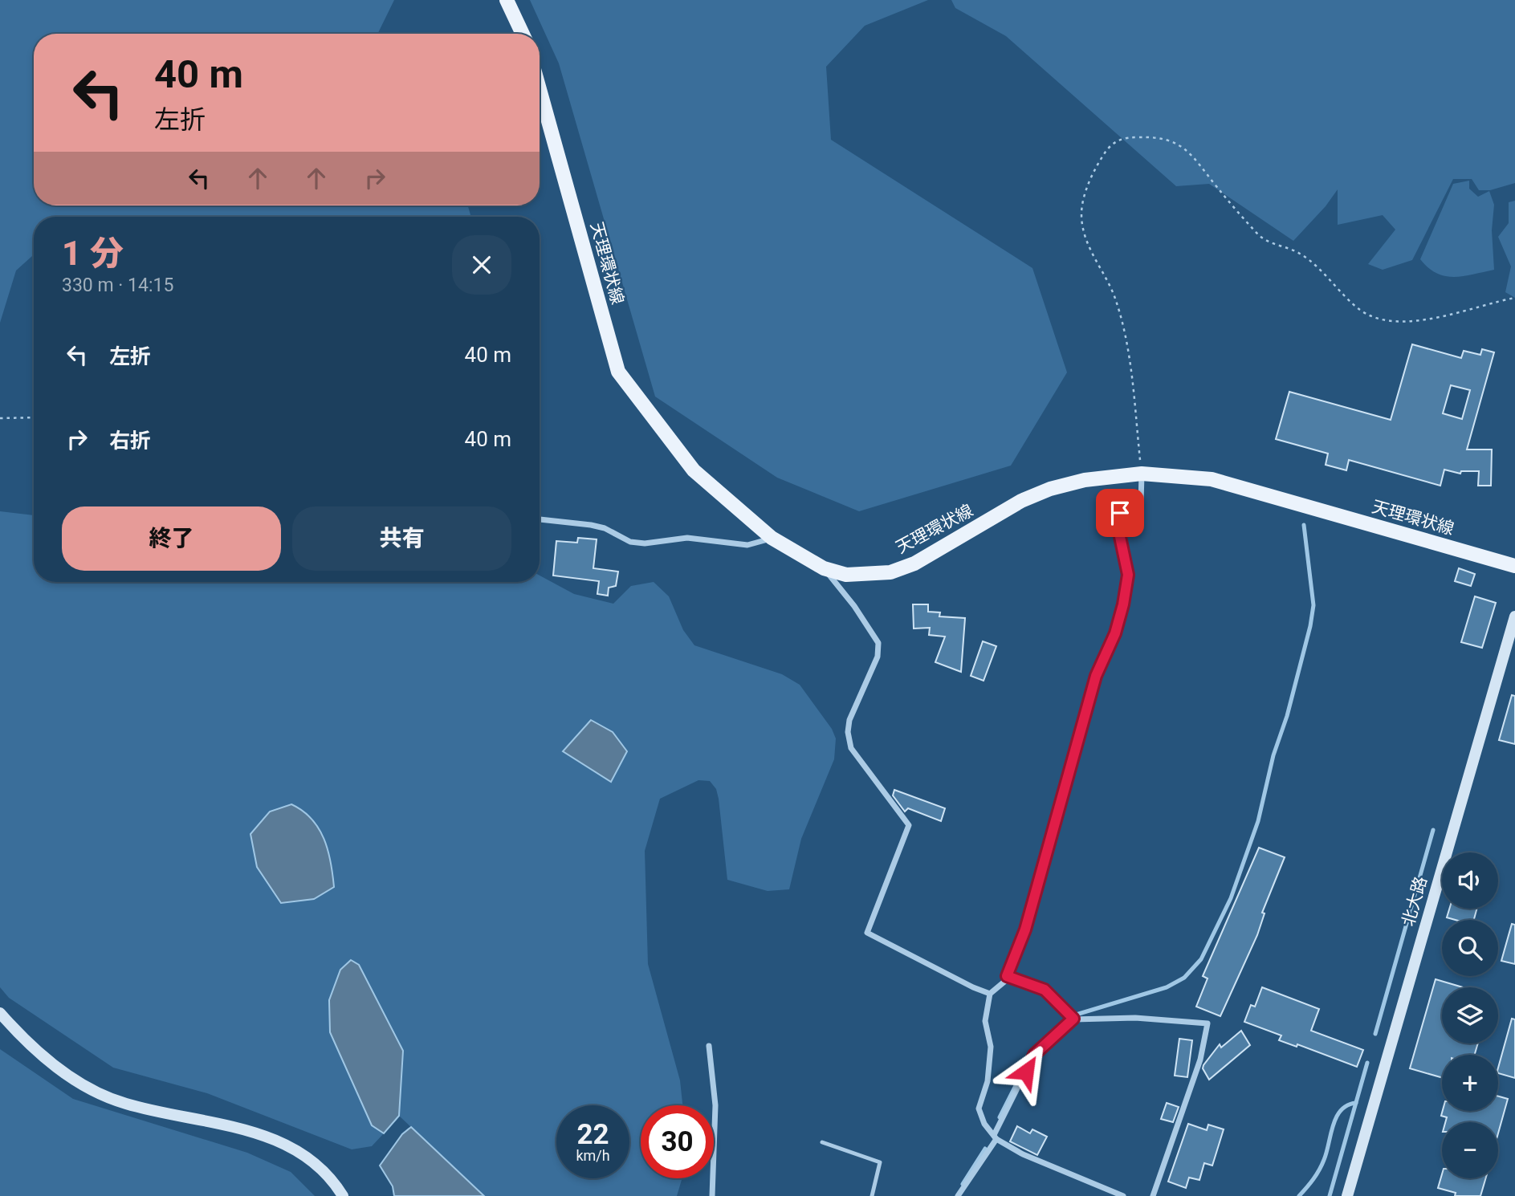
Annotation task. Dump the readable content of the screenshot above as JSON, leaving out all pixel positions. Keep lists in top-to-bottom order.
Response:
{
  "streets": {
    "main road": ["天理環状線"],
    "street": ["北大路"]
  },
  "page": {
    "turn": ["40 m", "左折"],
    "heading": ["1 分", "330 m · 14:15"],
    "list": [
      {
        "name": "左折",
        "value": "40 m"
      },
      {
        "name": "右折",
        "value": "40 m"
      }
    ],
    "buttons": ["終了", "共有"],
    "map_buttons": ["+", "−"],
    "speed": "22 km/h",
    "limit": "30"
  }
}
